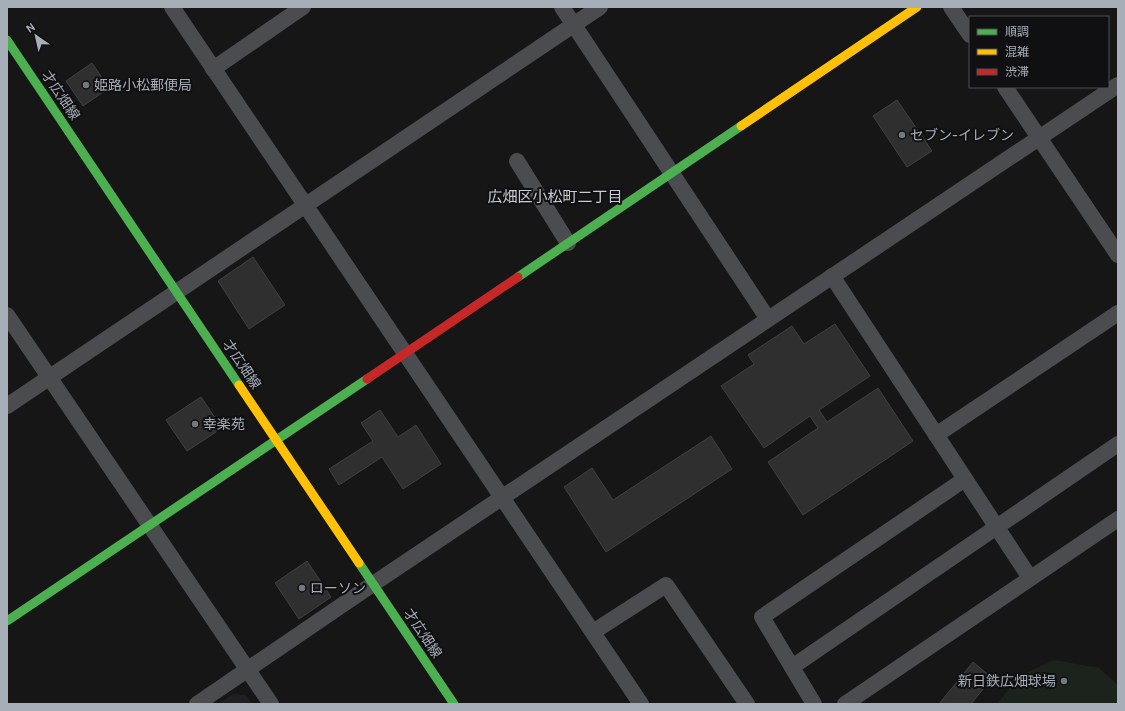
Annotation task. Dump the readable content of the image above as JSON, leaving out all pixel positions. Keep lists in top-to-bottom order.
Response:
{
  "streets": {
    "street": ["才広畑線"]
  },
  "districts": ["広畑区小松町二丁目"],
  "places": [
    "姫路小松郵便局",
    "セブン-イレブン",
    "幸楽苑",
    "ローソン",
    "新日鉄広畑球場"
  ],
  "legend": ["順調", "混雑", "渋滞"],
  "north": "top left"
}
